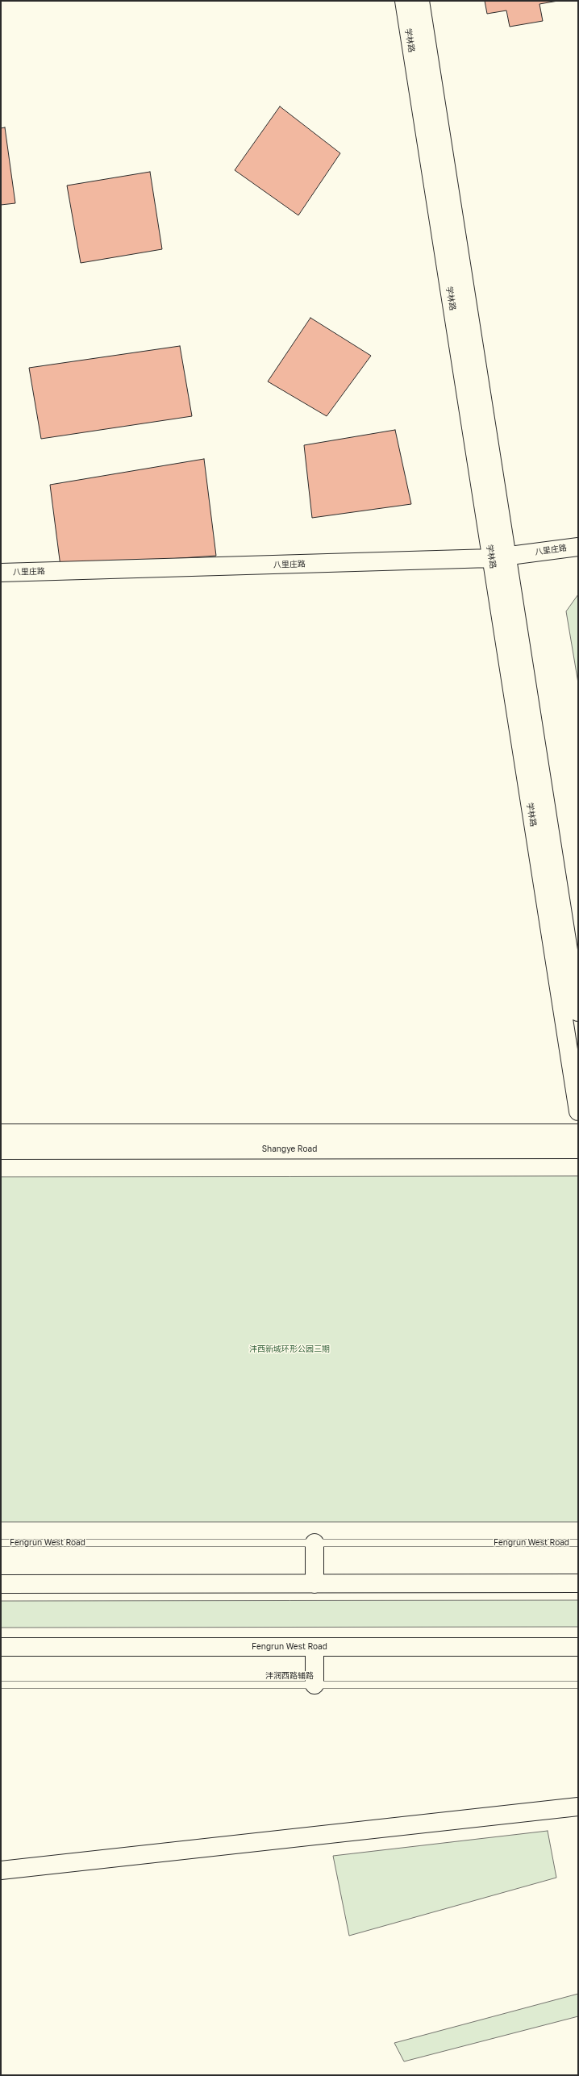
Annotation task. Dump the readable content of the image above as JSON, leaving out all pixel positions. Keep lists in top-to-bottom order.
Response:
{
  "streets": {
    "street": [
      "学林路",
      "八里庄路",
      "Shangye Road",
      "Fengrun West Road"
    ],
    "lane": ["沣润西路辅路"]
  },
  "crossings": [
    ["学林路", "八里庄路"]
  ],
  "parks": ["沣西新城环形公园三期"]
}
